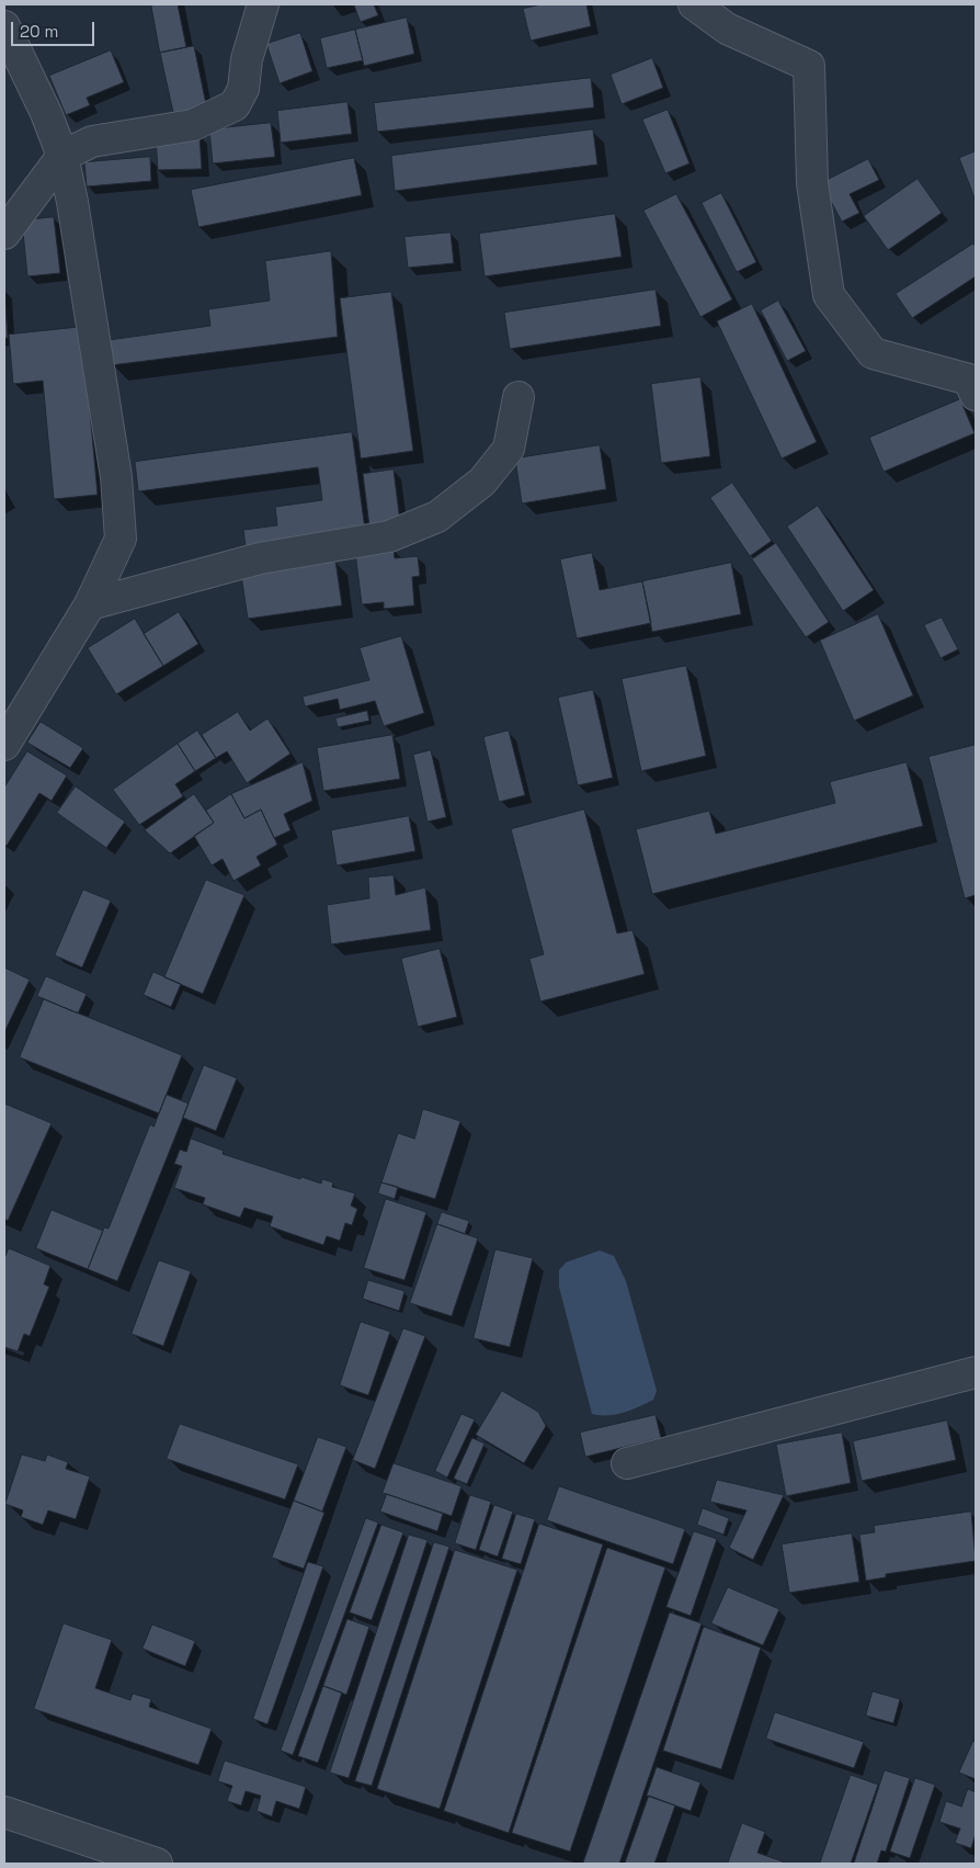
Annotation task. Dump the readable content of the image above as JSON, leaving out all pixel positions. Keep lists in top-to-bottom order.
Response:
{
  "scale_bar": "20 m"
}
